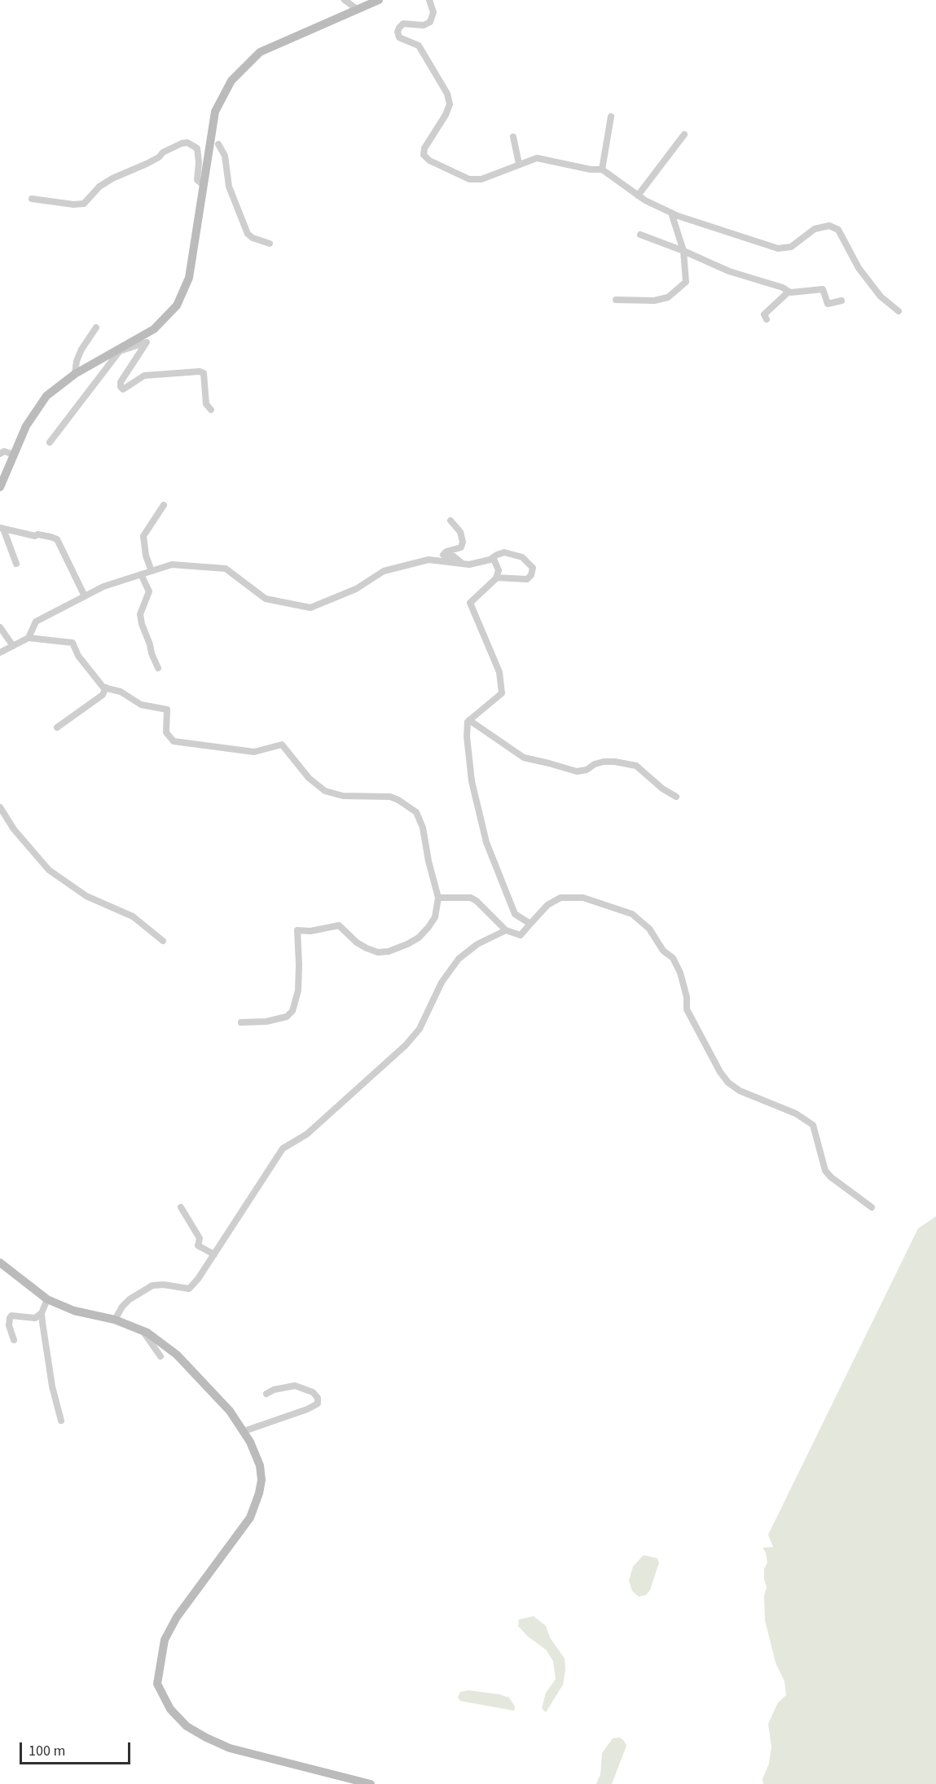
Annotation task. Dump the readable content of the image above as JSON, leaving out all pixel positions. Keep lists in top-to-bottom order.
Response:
{
  "scale_bar": "100 m"
}
